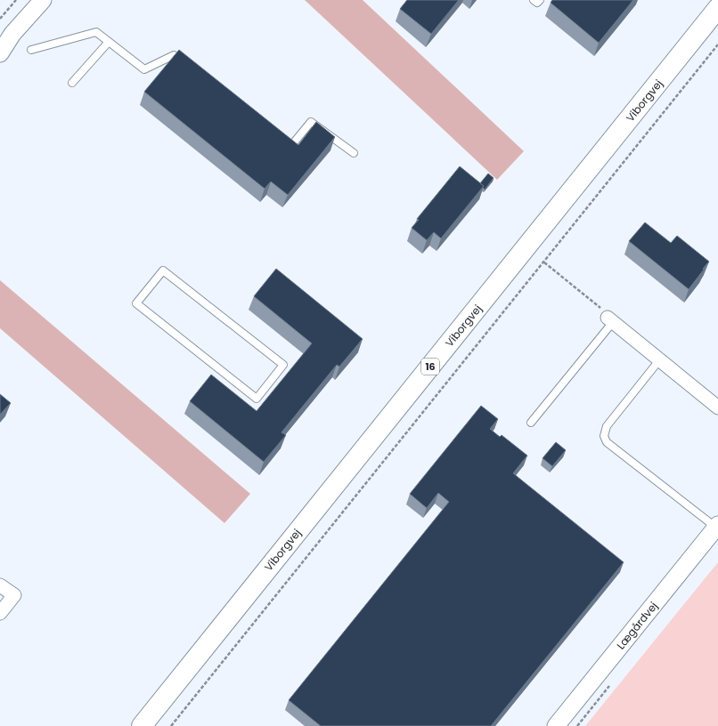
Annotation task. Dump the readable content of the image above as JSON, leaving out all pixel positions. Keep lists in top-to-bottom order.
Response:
{
  "streets": {
    "main road": ["Viborgvej", "16"],
    "street": ["Lægårdvej"]
  }
}
